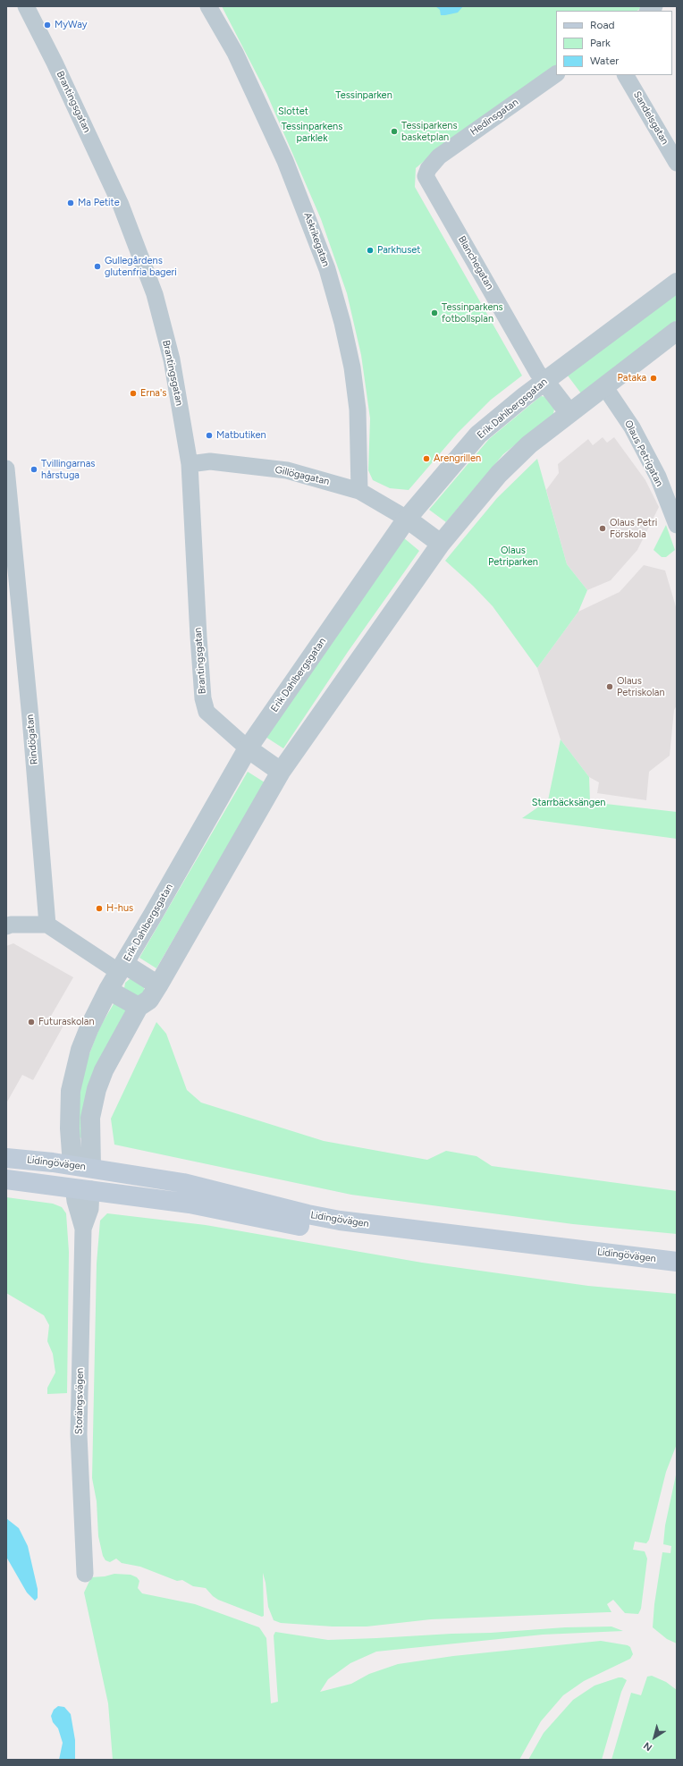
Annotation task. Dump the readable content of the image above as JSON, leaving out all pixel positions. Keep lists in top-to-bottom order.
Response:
{
  "streets": {
    "main road": ["Lidingövägen"],
    "street": [
      "Brantingsgatan",
      "Hedinsgatan",
      "Sandelsgatan",
      "Askrikegatan",
      "Blanchegatan",
      "Erik Dahlbergsgatan",
      "Olaus Petrigatan",
      "Gillögagatan",
      "Rindögatan",
      "Storängsvägen"
    ]
  },
  "crossings": [
    ["Brantingsgatan", "Erik Dahlbergsgatan"],
    ["Brantingsgatan", "Gillögagatan"],
    ["Hedinsgatan", "Blanchegatan"],
    ["Askrikegatan", "Gillögagatan"],
    ["Blanchegatan", "Erik Dahlbergsgatan"],
    ["Erik Dahlbergsgatan", "Gillögagatan"],
    ["Erik Dahlbergsgatan", "Lidingövägen"],
    ["Lidingövägen", "Storängsvägen"]
  ],
  "parks": [
    "Tessinparken",
    "Slottet",
    "Tessinparkens parklek",
    "Olaus Petriparken",
    "Starrbäcksängen"
  ],
  "places": [
    "MyWay",
    "Tessiparkens basketplan",
    "Ma Petite",
    "Parkhuset",
    "Gullegårdens glutenfria bageri",
    "Tessinparkens fotbollsplan",
    "Pataka",
    "Erna's",
    "Matbutiken",
    "Arengrillen",
    "Tvillingarnas hårstuga",
    "Olaus Petri Förskola",
    "Olaus Petriskolan",
    "H-hus",
    "Futuraskolan"
  ],
  "legend": ["Road", "Park", "Water"],
  "north": "bottom left"
}
